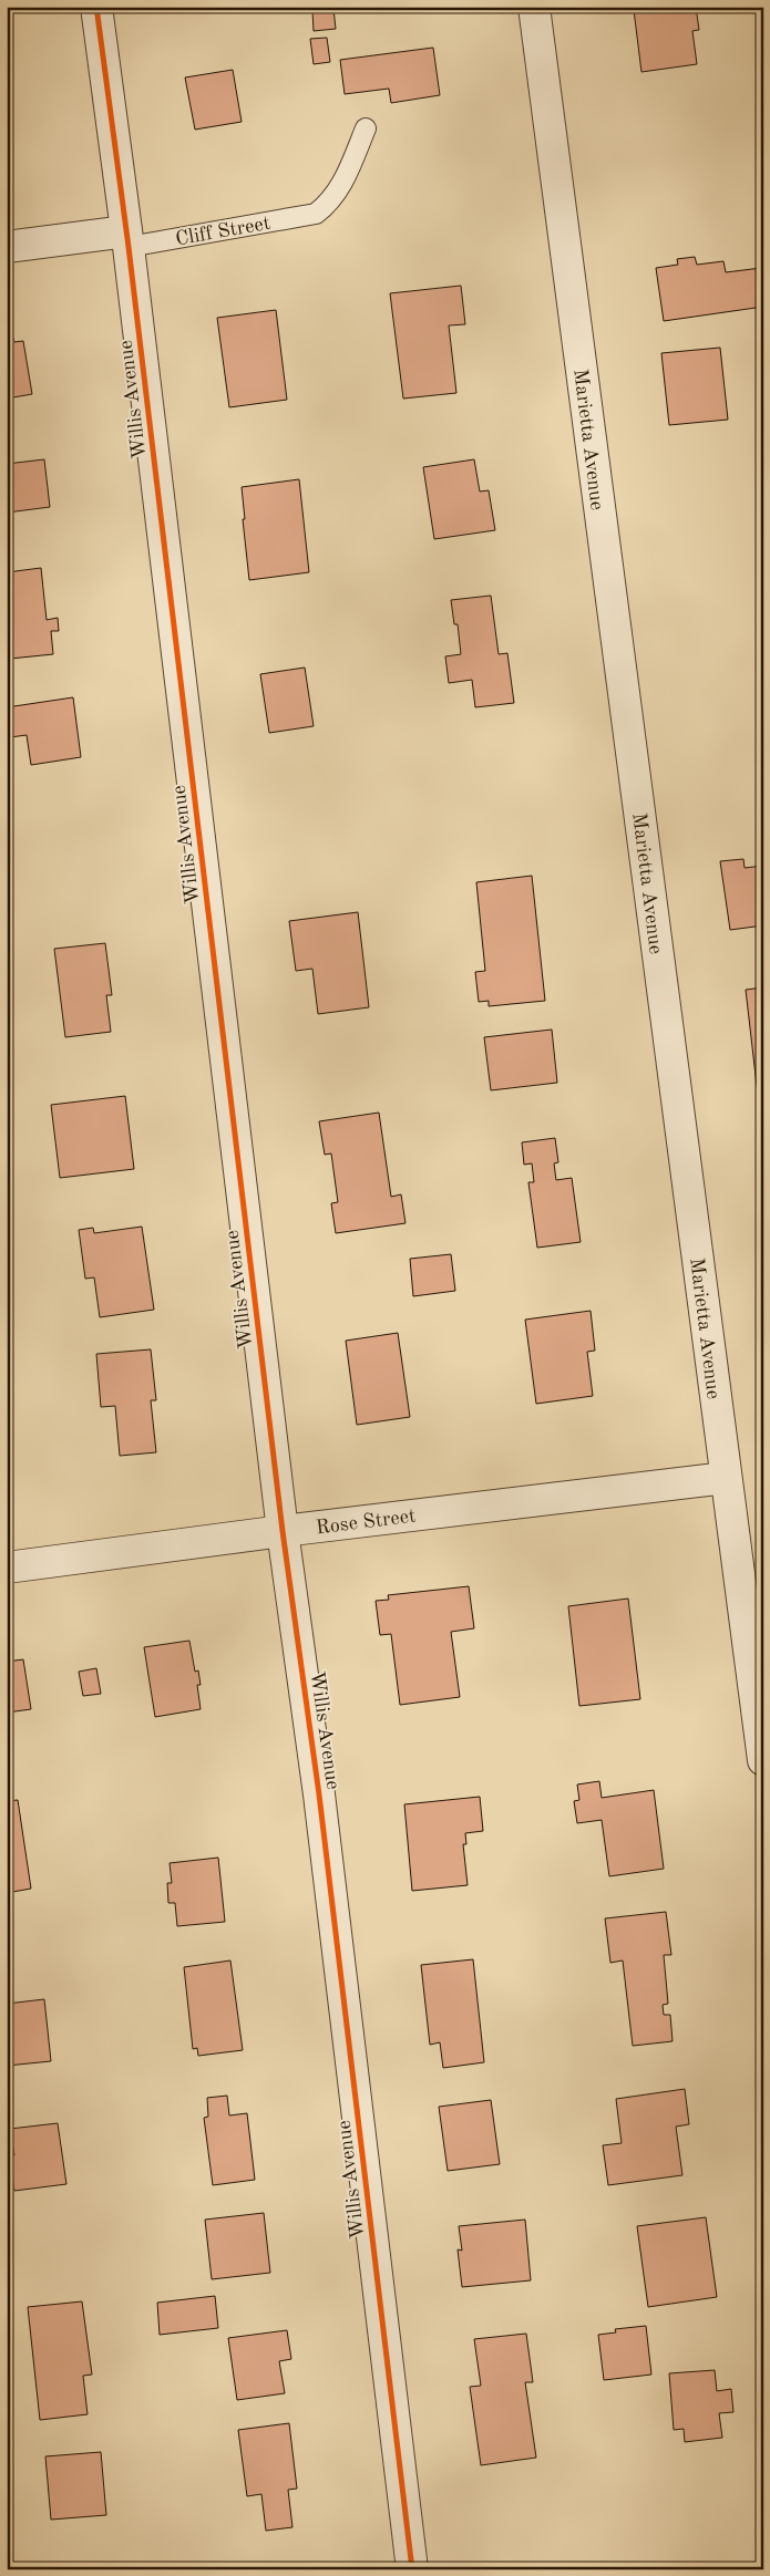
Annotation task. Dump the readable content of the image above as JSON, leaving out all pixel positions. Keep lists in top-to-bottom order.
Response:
{
  "streets": {
    "street": [
      "Cliff Street",
      "Willis Avenue",
      "Marietta Avenue",
      "Rose Street"
    ]
  },
  "crossings": [
    ["Cliff Street", "Willis Avenue"],
    ["Willis Avenue", "Rose Street"],
    ["Marietta Avenue", "Rose Street"]
  ]
}
